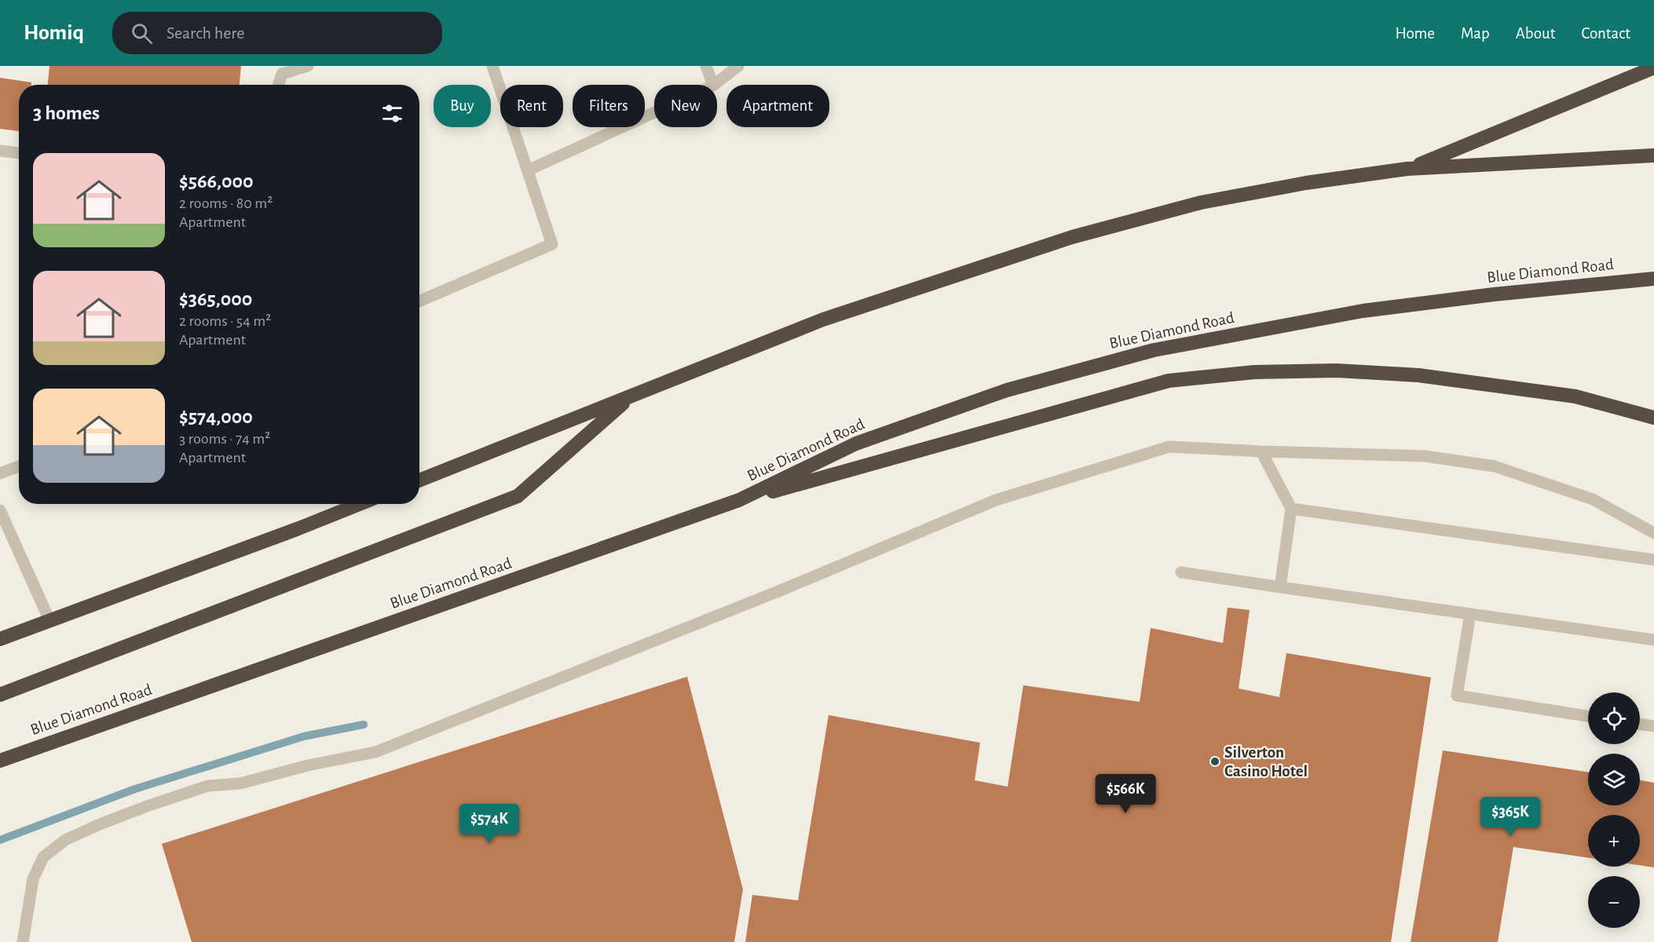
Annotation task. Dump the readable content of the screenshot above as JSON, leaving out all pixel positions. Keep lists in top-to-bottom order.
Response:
{
  "streets": {
    "highway": ["Blue Diamond Road"]
  },
  "places": ["Silverton Casino Hotel"],
  "page": {
    "header": "Homiq",
    "search": "Search here",
    "nav": [
      "Home",
      "Map",
      "About",
      "Contact"
    ],
    "chip": [
      "Buy",
      "Rent",
      "Filters",
      "New",
      "Apartment"
    ],
    "heading": "3 homes",
    "list": [
      {
        "name": "$566,000",
        "note": "2 rooms · 80 m² · Apartment"
      },
      {
        "name": "$365,000",
        "note": "2 rooms · 54 m² · Apartment"
      },
      {
        "name": "$574,000",
        "note": "3 rooms · 74 m² · Apartment"
      }
    ],
    "map_buttons": ["+", "−"],
    "price": ["$566K", "$365K", "$574K"]
  }
}
